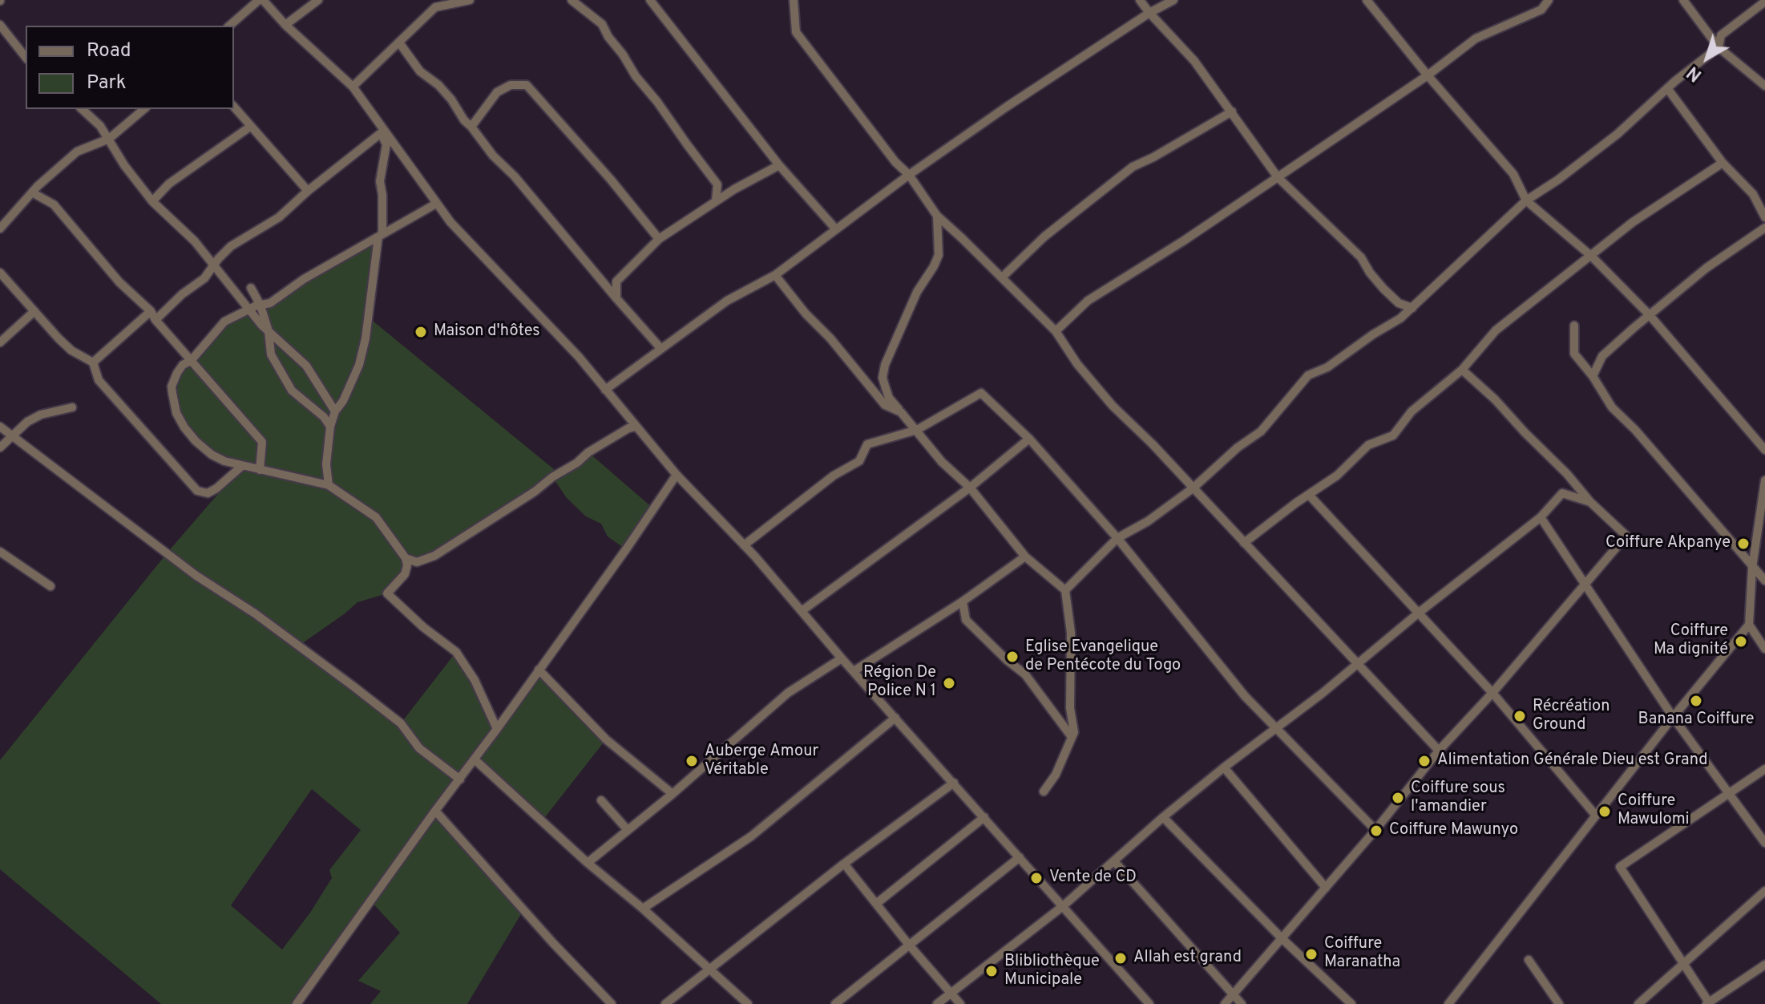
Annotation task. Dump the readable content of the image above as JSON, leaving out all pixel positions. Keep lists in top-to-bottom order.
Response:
{
  "places": [
    "Maison d'hôtes",
    "Coiffure Akpanye",
    "Coiffure Ma dignité",
    "Eglise Evangelique de Pentécote du Togo",
    "Région De Police N 1",
    "Banana Coiffure",
    "Récréation Ground",
    "Auberge Amour Véritable",
    "Alimentation Générale Dieu est Grand",
    "Coiffure sous l'amandier",
    "Coiffure Mawulomi",
    "Coiffure Mawunyo",
    "Vente de CD",
    "Coiffure Maranatha",
    "Allah est grand",
    "Blibliothèque Municipale"
  ],
  "legend": ["Road", "Park"],
  "north": "bottom left"
}
